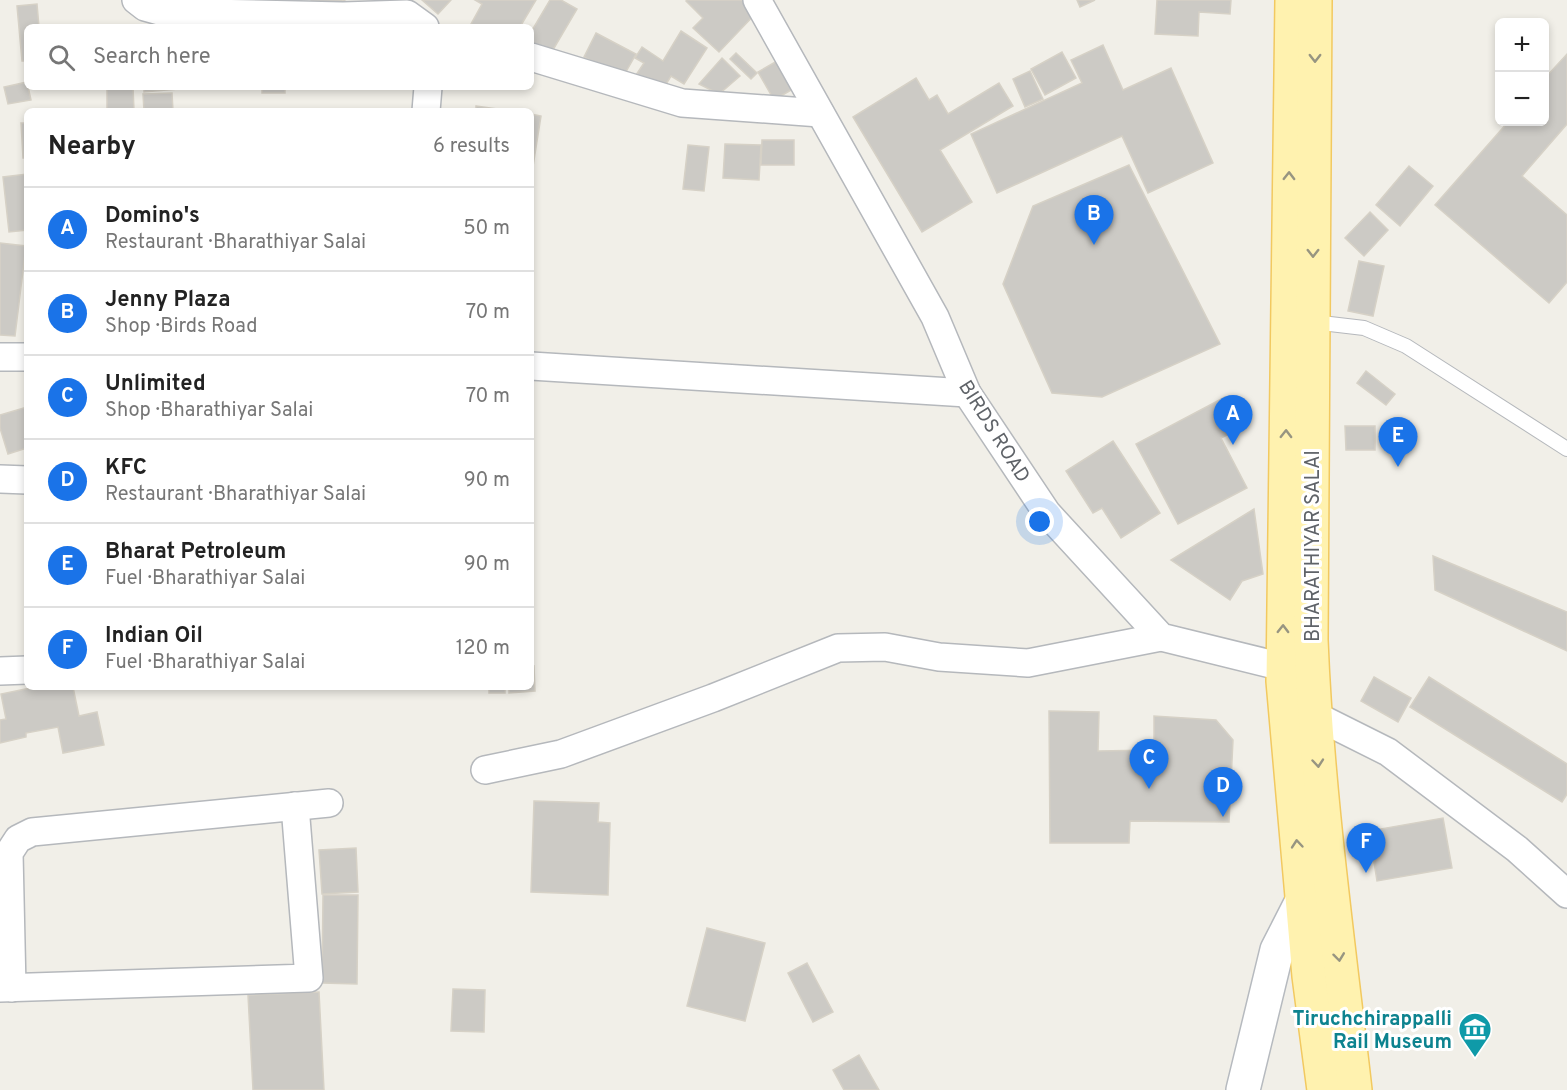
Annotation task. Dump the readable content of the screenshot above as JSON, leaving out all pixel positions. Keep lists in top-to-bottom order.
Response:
{
  "streets": {
    "main road": ["BHARATHIYAR SALAI"],
    "street": ["BIRDS ROAD"]
  },
  "places": {
    "museum": ["Tiruchchirappalli Rail Museum"]
  },
  "page": {
    "map_buttons": ["+", "−"],
    "search": "Search here",
    "heading": ["Nearby", "6 results"],
    "list": [
      {
        "mark": "A",
        "name": "Domino's",
        "note": "Restaurant · Bharathiyar Salai",
        "value": "50 m"
      },
      {
        "mark": "B",
        "name": "Jenny Plaza",
        "note": "Shop · Birds Road",
        "value": "70 m"
      },
      {
        "mark": "C",
        "name": "Unlimited",
        "note": "Shop · Bharathiyar Salai",
        "value": "70 m"
      },
      {
        "mark": "D",
        "name": "KFC",
        "note": "Restaurant · Bharathiyar Salai",
        "value": "90 m"
      },
      {
        "mark": "E",
        "name": "Bharat Petroleum",
        "note": "Fuel · Bharathiyar Salai",
        "value": "90 m"
      },
      {
        "mark": "F",
        "name": "Indian Oil",
        "note": "Fuel · Bharathiyar Salai",
        "value": "120 m"
      }
    ],
    "pins": [
      "B",
      "A",
      "E",
      "C",
      "D",
      "F"
    ]
  }
}
